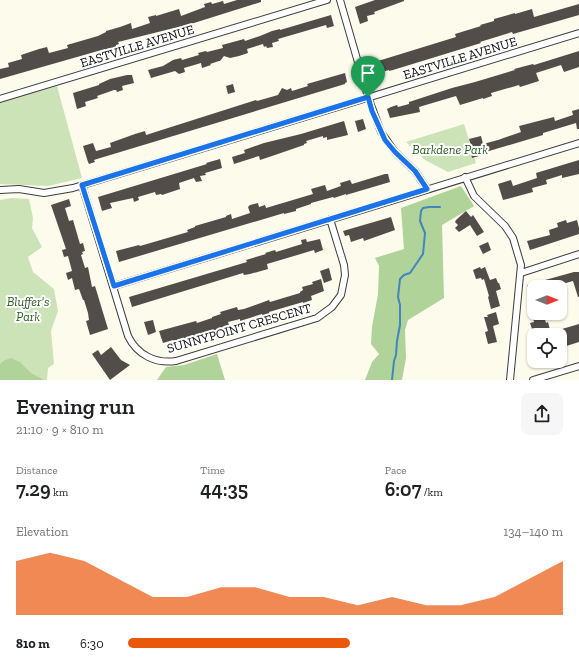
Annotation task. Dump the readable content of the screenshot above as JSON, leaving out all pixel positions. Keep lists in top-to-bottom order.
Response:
{
  "streets": {
    "street": ["EASTVILLE AVENUE", "SUNNYPOINT CRESCENT"]
  },
  "crossings": [
    ["EASTVILLE AVENUE", "SUNNYPOINT CRESCENT"]
  ],
  "parks": ["Barkdene Park", "Bluffer's Park"],
  "north": "right",
  "page": {
    "heading": ["Evening run", "21:10 · 9 × 810 m"],
    "stats": [
      ["Distance", "7.29 km"],
      ["Time", "44:35"],
      ["Pace", "6:07 /km"]
    ],
    "chart": ["Elevation", "134–140 m"],
    "list": [
      {
        "name": "810 m",
        "note": "6:30"
      }
    ]
  }
}
